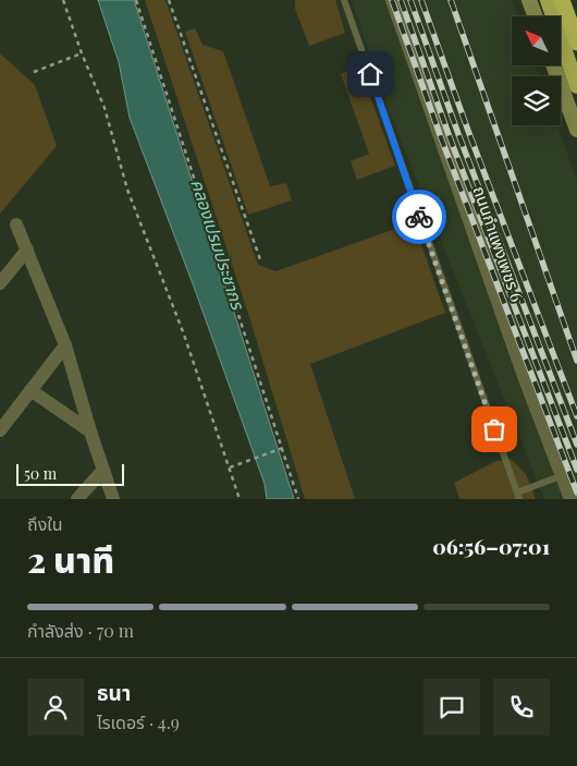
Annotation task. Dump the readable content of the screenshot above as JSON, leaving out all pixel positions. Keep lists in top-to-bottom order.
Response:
{
  "streets": {
    "street": ["ถนนกำแพงเพชร 6"]
  },
  "water": ["คลองเปรมประชากร"],
  "scale_bar": "50 m",
  "north": "top left",
  "page": {
    "scale": "50 m",
    "heading": ["2 นาที", "ถึงใน", "06:56–07:01"],
    "panel": ["ธนา", "ไรเดอร์ · 4.9"],
    "bar": "กำลังส่ง · 70 m"
  }
}
